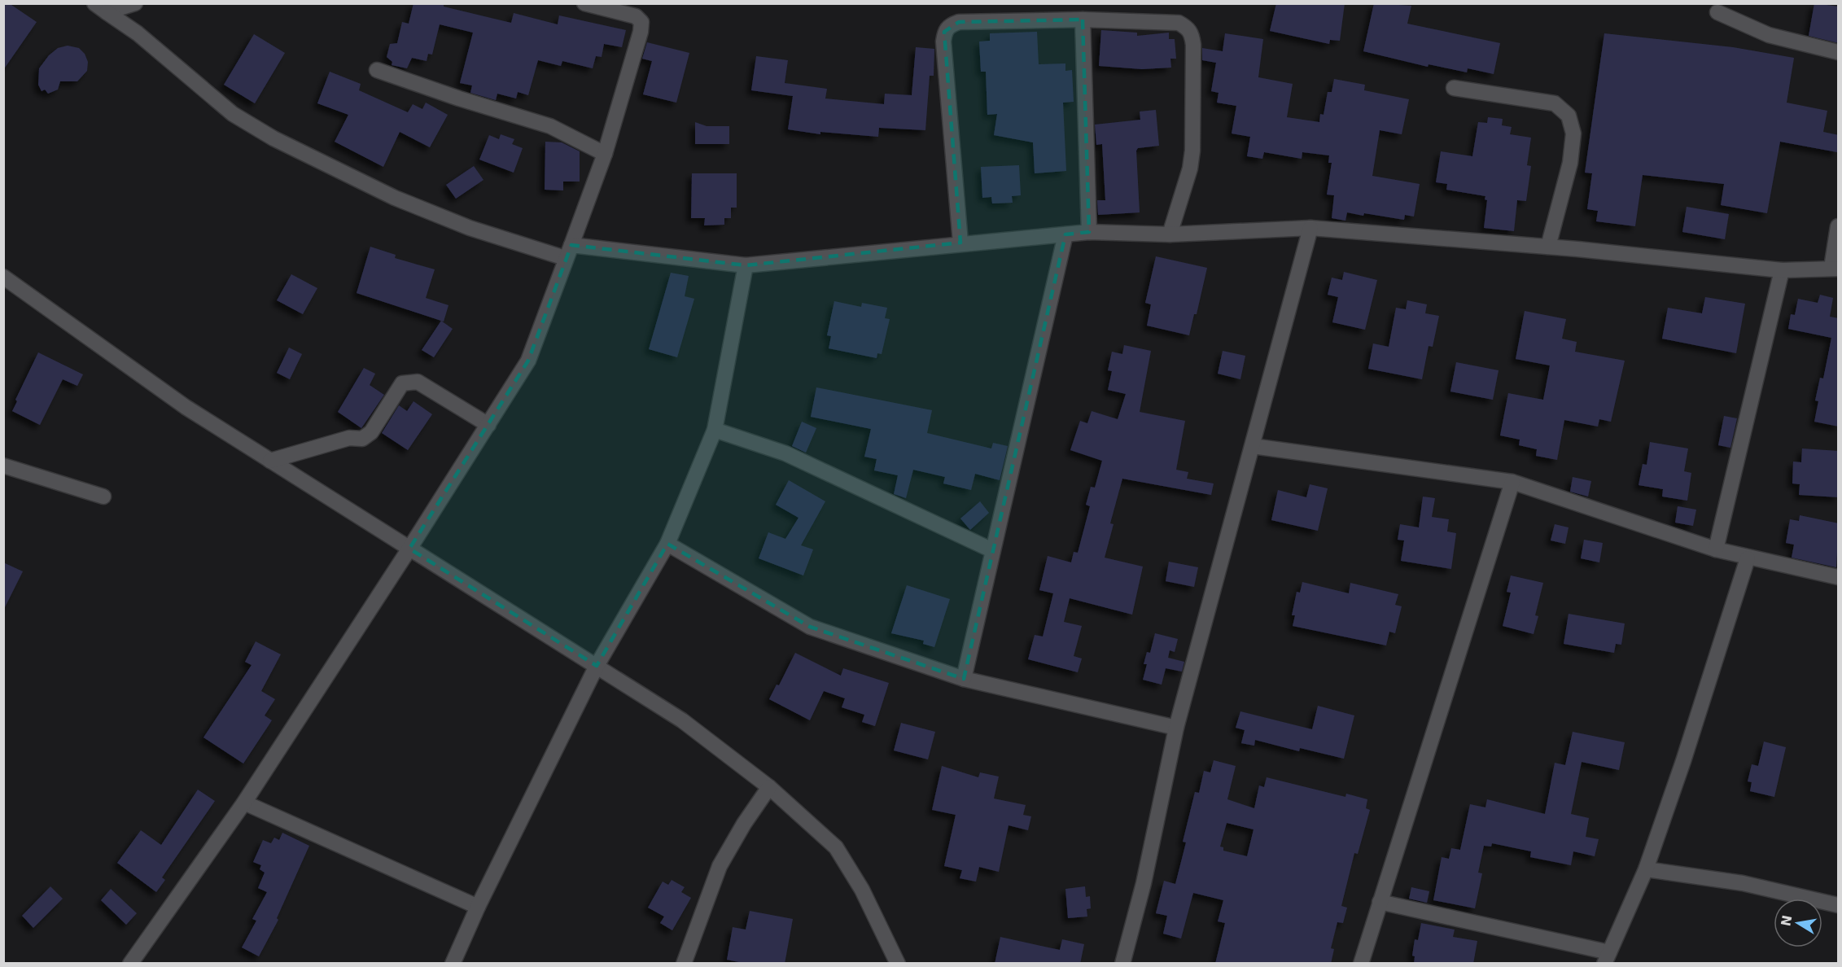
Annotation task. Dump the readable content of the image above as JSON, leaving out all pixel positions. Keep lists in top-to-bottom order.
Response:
{
  "north": "left"
}
